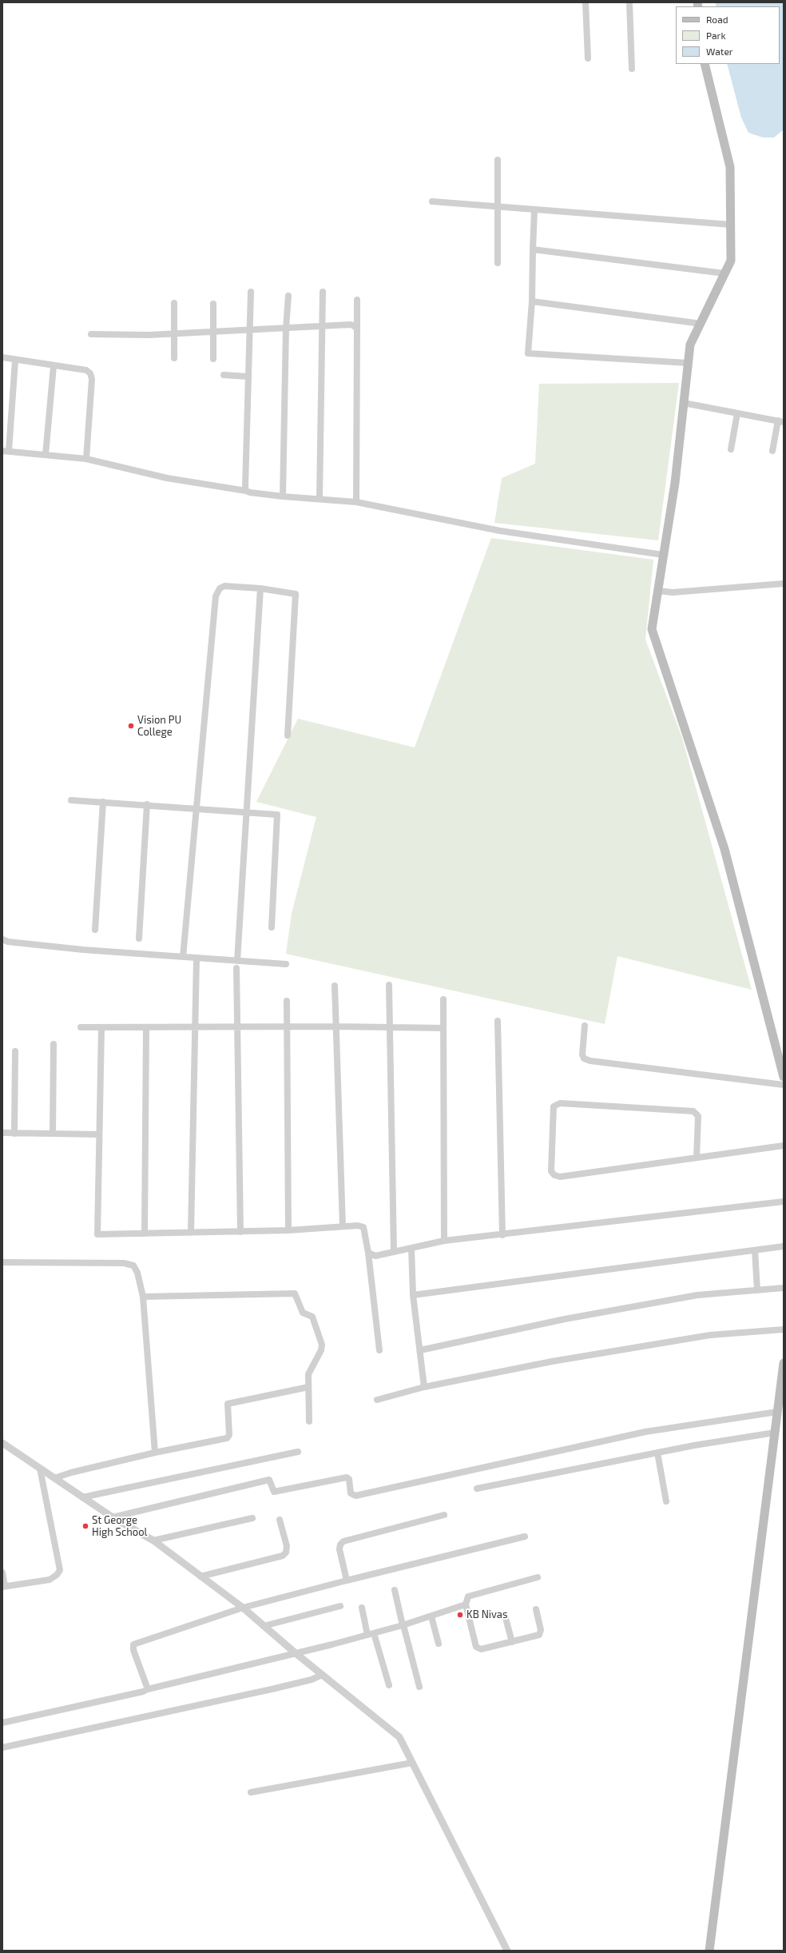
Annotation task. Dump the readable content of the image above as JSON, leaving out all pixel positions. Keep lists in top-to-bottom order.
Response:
{
  "places": ["Vision PU College", "St George High School", "KB Nivas"],
  "legend": ["Road", "Park", "Water"]
}
